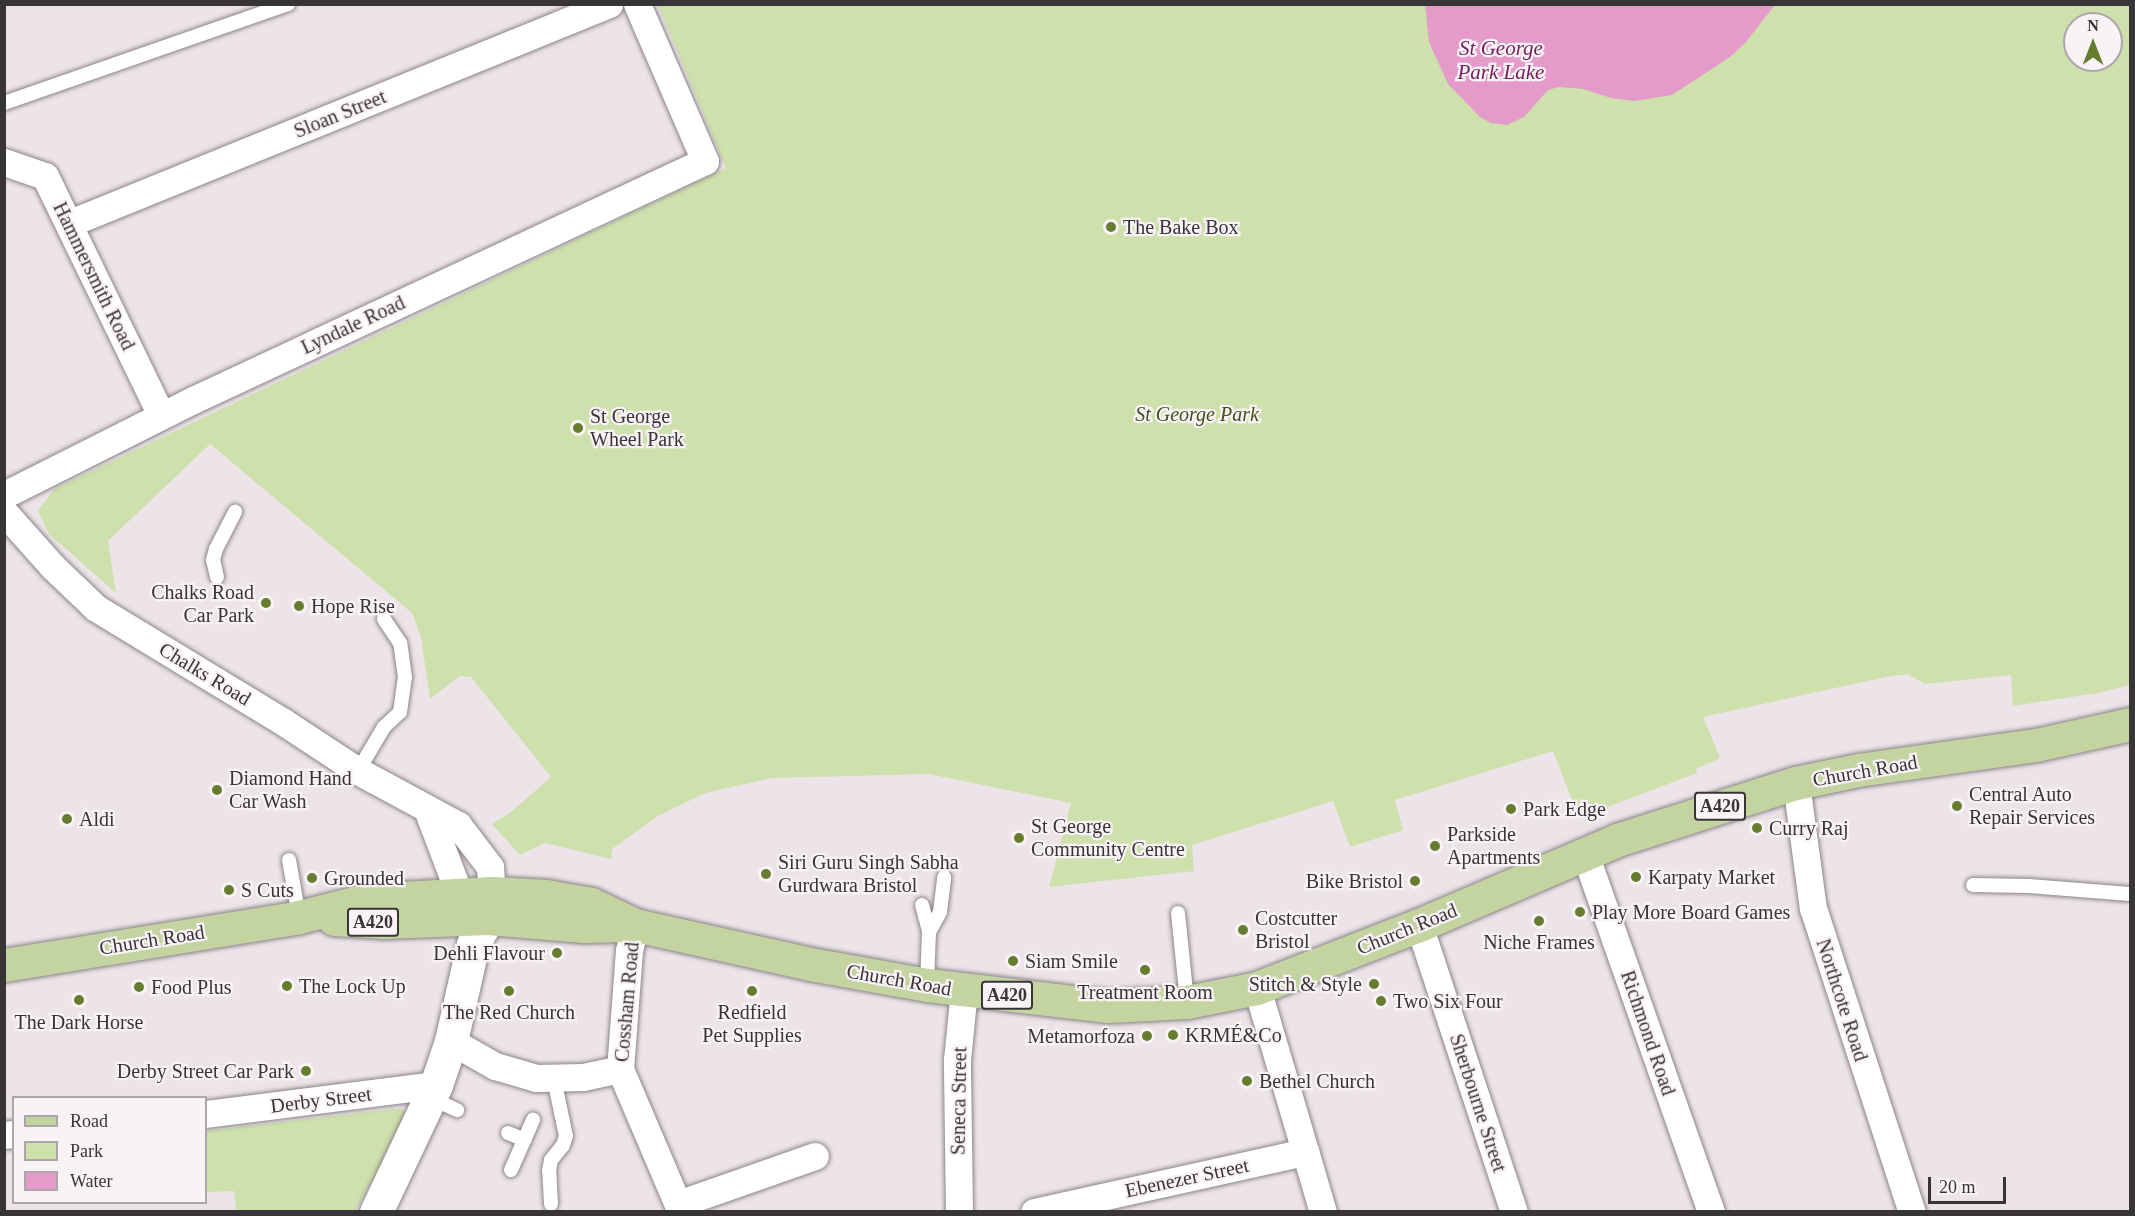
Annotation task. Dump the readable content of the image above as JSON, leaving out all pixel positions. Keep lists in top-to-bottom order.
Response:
{
  "streets": {
    "main road": ["Church Road", "A420"],
    "street": [
      "Sloan Street",
      "Hammersmith Road",
      "Lyndale Road",
      "Chalks Road",
      "Northcote Road",
      "Cossham Road",
      "Richmond Road",
      "Derby Street",
      "Seneca Street",
      "Sherbourne Street",
      "Ebenezer Street"
    ]
  },
  "crossings": [
    ["Sloan Street", "Hammersmith Road"],
    ["Hammersmith Road", "Lyndale Road"],
    ["Chalks Road", "Church Road"],
    ["Chalks Road", "Cossham Road"],
    ["Church Road", "Northcote Road"],
    ["Church Road", "Cossham Road"],
    ["Church Road", "Richmond Road"],
    ["Church Road", "Seneca Street"],
    ["Church Road", "Sherbourne Street"]
  ],
  "water": ["St George Park Lake"],
  "parks": ["St George Park"],
  "places": [
    "The Bake Box",
    "St George Wheel Park",
    "Chalks Road Car Park",
    "Hope Rise",
    "Diamond Hand Car Wash",
    "Central Auto Repair Services",
    "Park Edge",
    "Aldi",
    "Curry Raj",
    "St George Community Centre",
    "Parkside Apartments",
    "Siri Guru Singh Sabha Gurdwara Bristol",
    "Karpaty Market",
    "Grounded",
    "Bike Bristol",
    "S Cuts",
    "Play More Board Games",
    "Niche Frames",
    "Costcutter Bristol",
    "Dehli Flavour",
    "Siam Smile",
    "Treatment Room",
    "Stitch & Style",
    "The Lock Up",
    "Food Plus",
    "The Red Church",
    "Redfield Pet Supplies",
    "The Dark Horse",
    "Two Six Four",
    "KRMÉ&Co",
    "Metamorfoza",
    "Derby Street Car Park",
    "Bethel Church"
  ],
  "legend": ["Road", "Park", "Water"],
  "scale_bar": "20 m",
  "north": "top"
}
